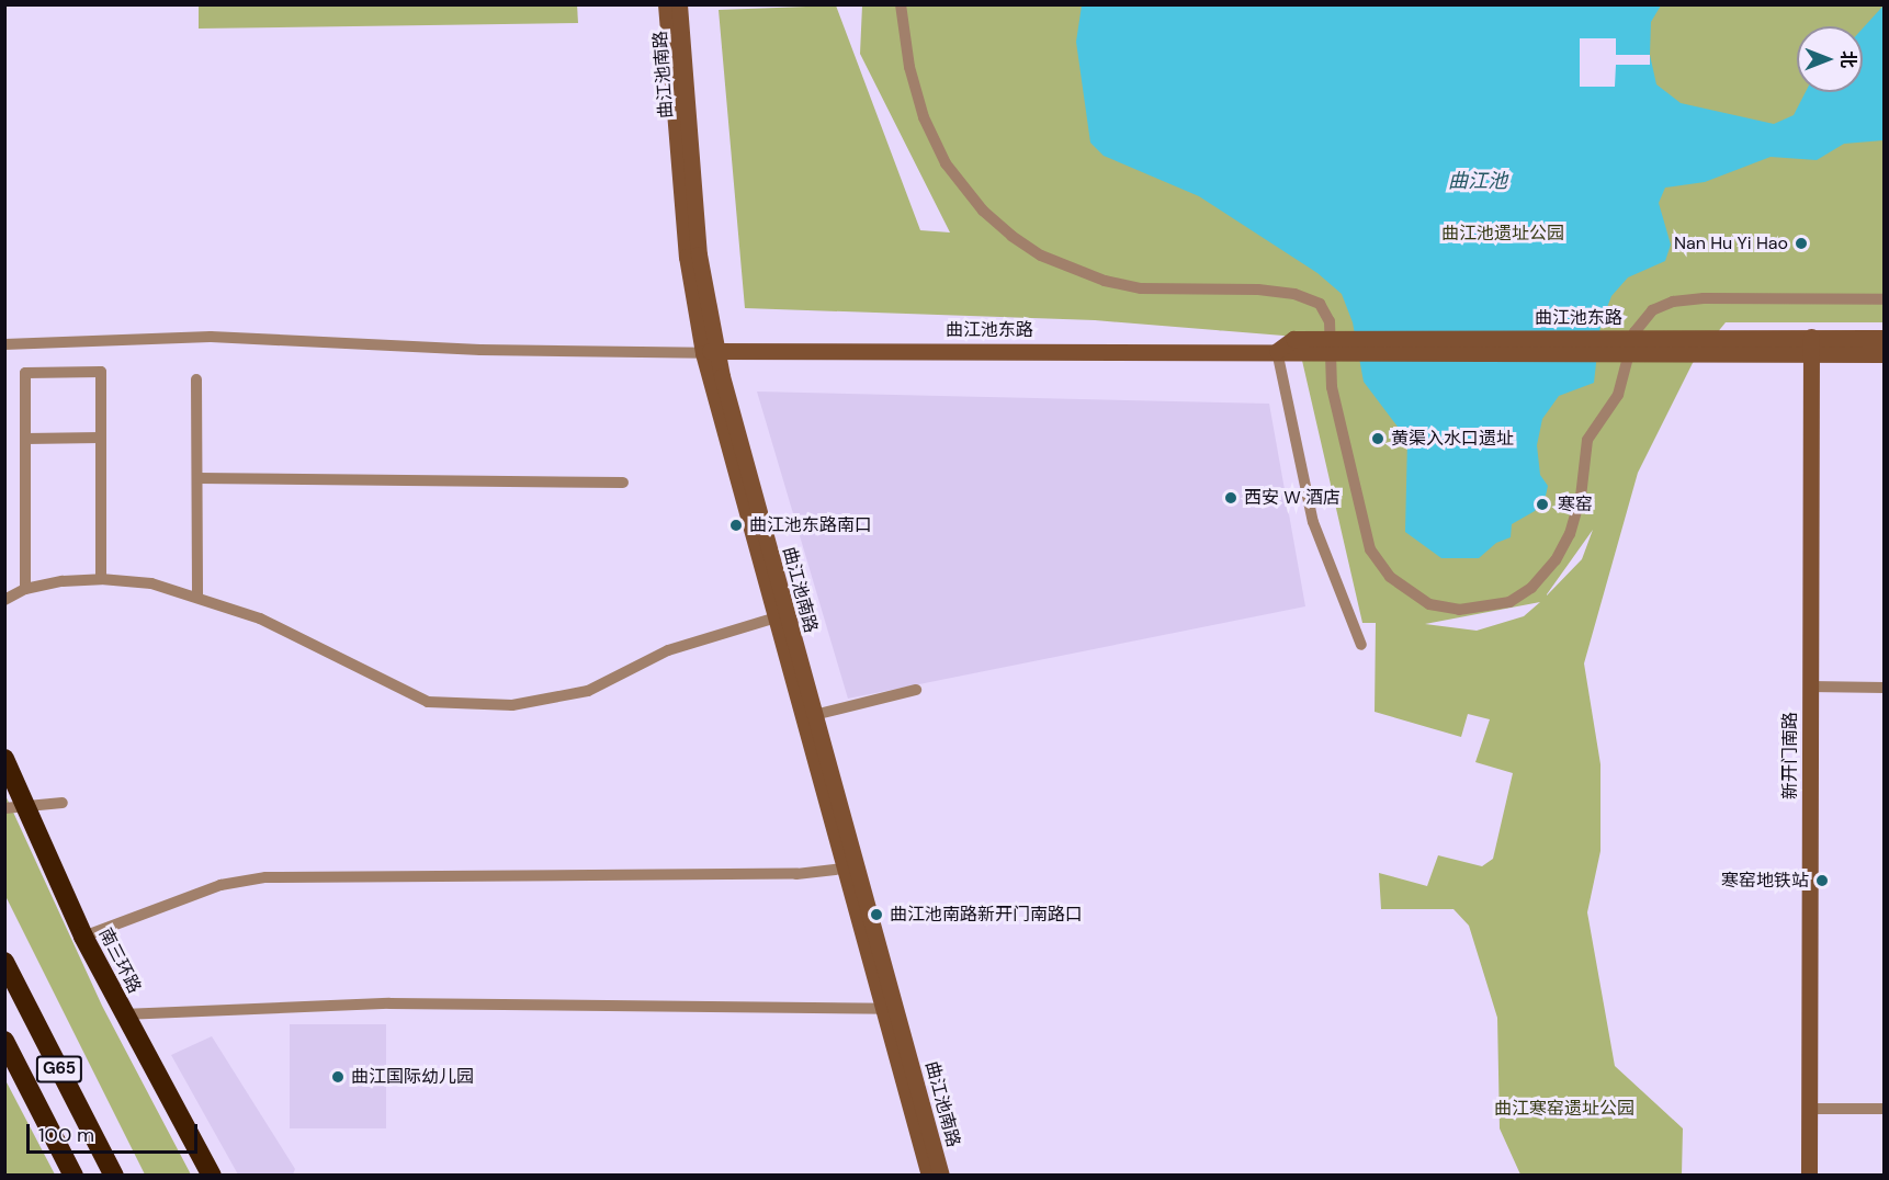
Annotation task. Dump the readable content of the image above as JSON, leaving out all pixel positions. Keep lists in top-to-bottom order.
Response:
{
  "streets": {
    "highway": ["南三环路", "G65"],
    "main road": ["曲江池南路", "曲江池东路", "新开门南路"]
  },
  "crossings": [
    ["曲江池南路", "曲江池东路"],
    ["曲江池东路", "新开门南路"]
  ],
  "water": ["曲江池"],
  "parks": ["曲江池遗址公园", "曲江寒窑遗址公园"],
  "places": [
    "Nan Hu Yi Hao",
    "黄渠入水口遗址",
    "西安 W 酒店",
    "寒窑",
    "曲江池东路南口",
    "寒窑地铁站",
    "曲江池南路新开门南路口",
    "曲江国际幼儿园"
  ],
  "scale_bar": "100 m",
  "north": "right"
}
